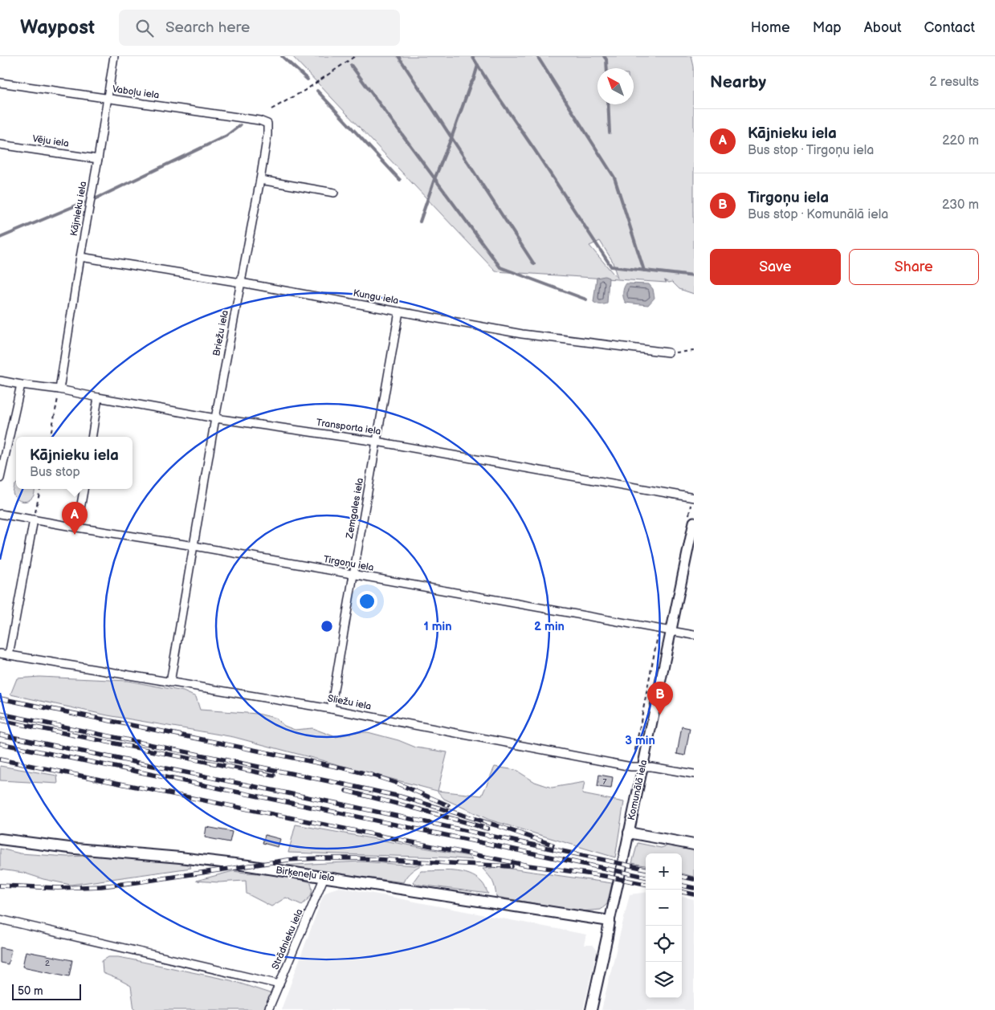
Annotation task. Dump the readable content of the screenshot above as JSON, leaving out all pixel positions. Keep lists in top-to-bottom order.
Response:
{
  "streets": {
    "main road": ["Komunālā iela", "Birķeneļu iela"],
    "street": [
      "Vaboļu iela",
      "Vēju iela",
      "Kājnieku iela",
      "Kungu iela",
      "Briežu iela",
      "Transporta iela",
      "Zemgales iela",
      "Tirgoņu iela",
      "Sliežu iela",
      "Strādnieku iela"
    ]
  },
  "crossings": [
    ["Vaboļu iela", "Kājnieku iela"],
    ["Vaboļu iela", "Briežu iela"],
    ["Vēju iela", "Kājnieku iela"],
    ["Kājnieku iela", "Kungu iela"],
    ["Kājnieku iela", "Transporta iela"],
    ["Kungu iela", "Briežu iela"],
    ["Kungu iela", "Zemgales iela"],
    ["Briežu iela", "Transporta iela"],
    ["Briežu iela", "Tirgoņu iela"],
    ["Briežu iela", "Sliežu iela"],
    ["Transporta iela", "Zemgales iela"],
    ["Zemgales iela", "Tirgoņu iela"],
    ["Zemgales iela", "Sliežu iela"],
    ["Tirgoņu iela", "Komunālā iela"],
    ["Sliežu iela", "Komunālā iela"],
    ["Komunālā iela", "Birķeneļu iela"],
    ["Birķeneļu iela", "Strādnieku iela"]
  ],
  "house_numbers": ["7", "2"],
  "scale_bar": "50 m",
  "north": "top left",
  "page": {
    "header": "Waypost",
    "search": "Search here",
    "nav": [
      "Home",
      "Map",
      "About",
      "Contact"
    ],
    "heading": ["Nearby", "2 results"],
    "list": [
      {
        "mark": "A",
        "name": "Kājnieku iela",
        "note": "Bus stop · Tirgoņu iela",
        "value": "220 m"
      },
      {
        "mark": "B",
        "name": "Tirgoņu iela",
        "note": "Bus stop · Komunālā iela",
        "value": "230 m"
      }
    ],
    "buttons": ["Save", "Share"],
    "popup": ["Kājnieku iela", "Bus stop"],
    "pins": ["A", "B"],
    "map_buttons": ["+", "−"],
    "scale": "50 m"
  },
  "rings": ["1 min", "2 min", "3 min"]
}
